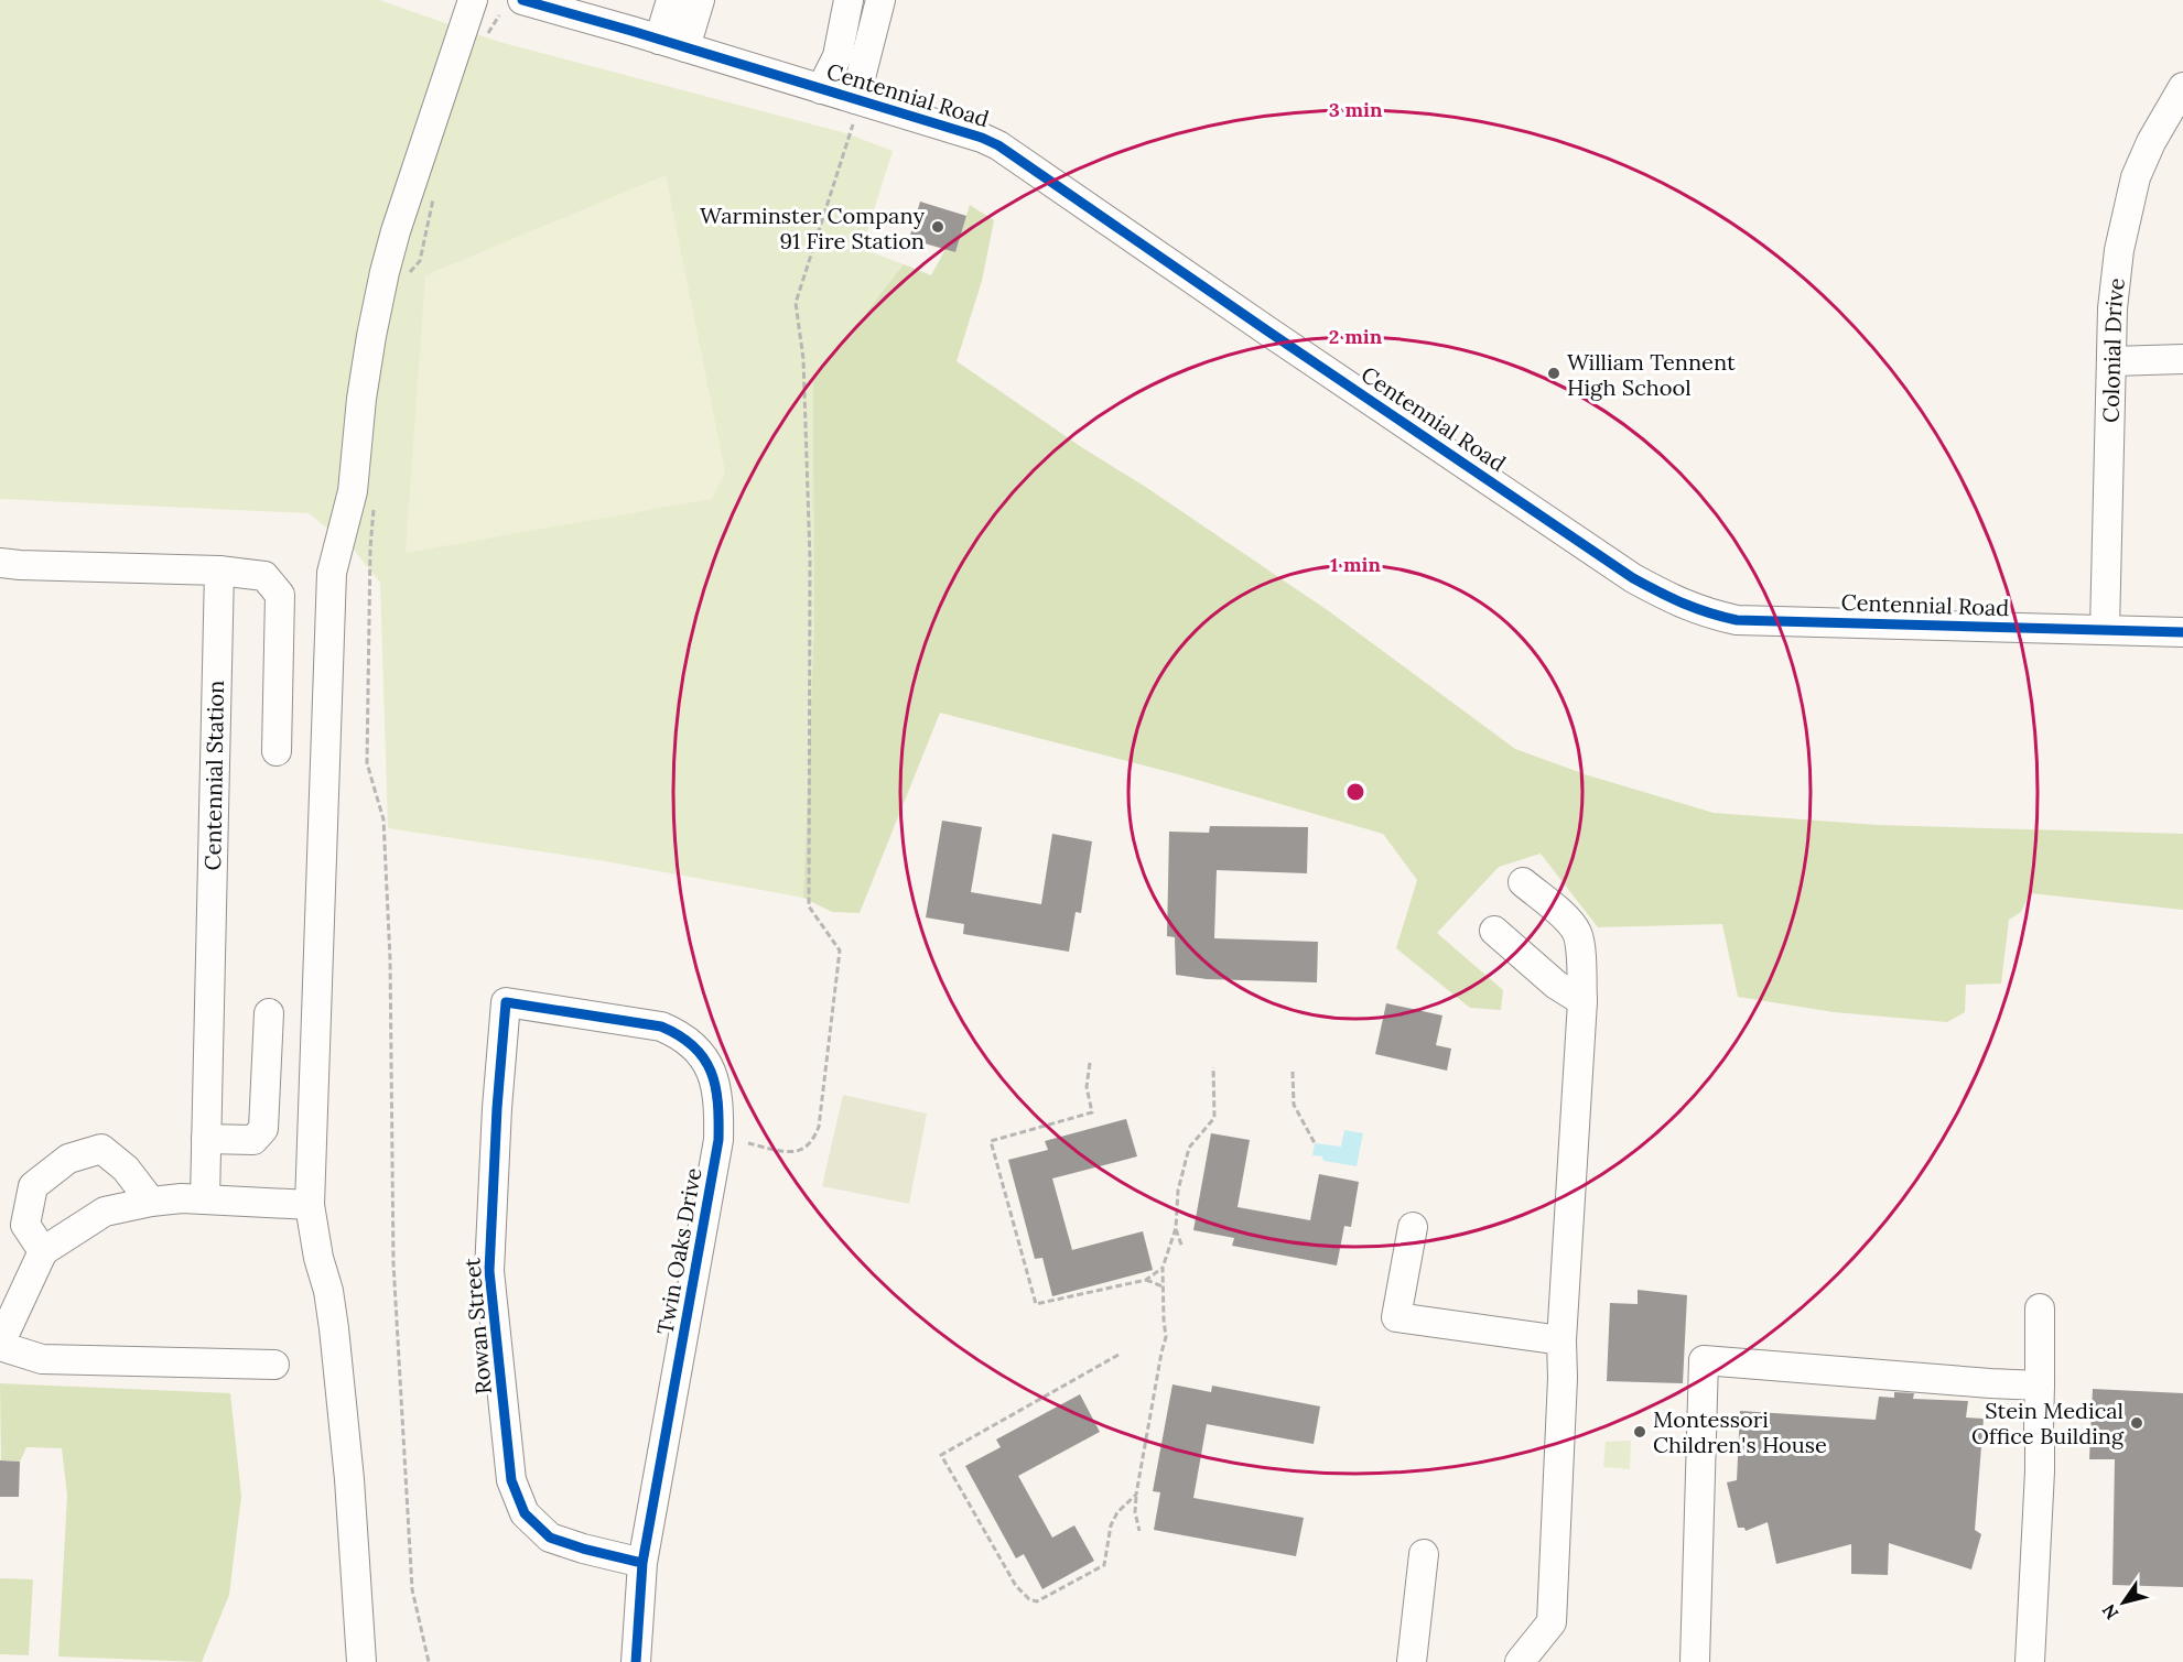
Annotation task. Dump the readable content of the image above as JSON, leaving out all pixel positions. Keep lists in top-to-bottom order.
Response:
{
  "streets": {
    "street": [
      "Centennial Road",
      "Colonial Drive",
      "Centennial Station",
      "Twin Oaks Drive",
      "Rowan Street"
    ]
  },
  "crossings": [
    ["Centennial Road", "Colonial Drive"],
    ["Twin Oaks Drive", "Rowan Street"]
  ],
  "places": [
    "Warminster Company 91 Fire Station",
    "William Tennent High School",
    "Stein Medical Office Building",
    "Montessori Children's House"
  ],
  "north": "bottom left",
  "rings": ["3 min", "2 min", "1 min"]
}
